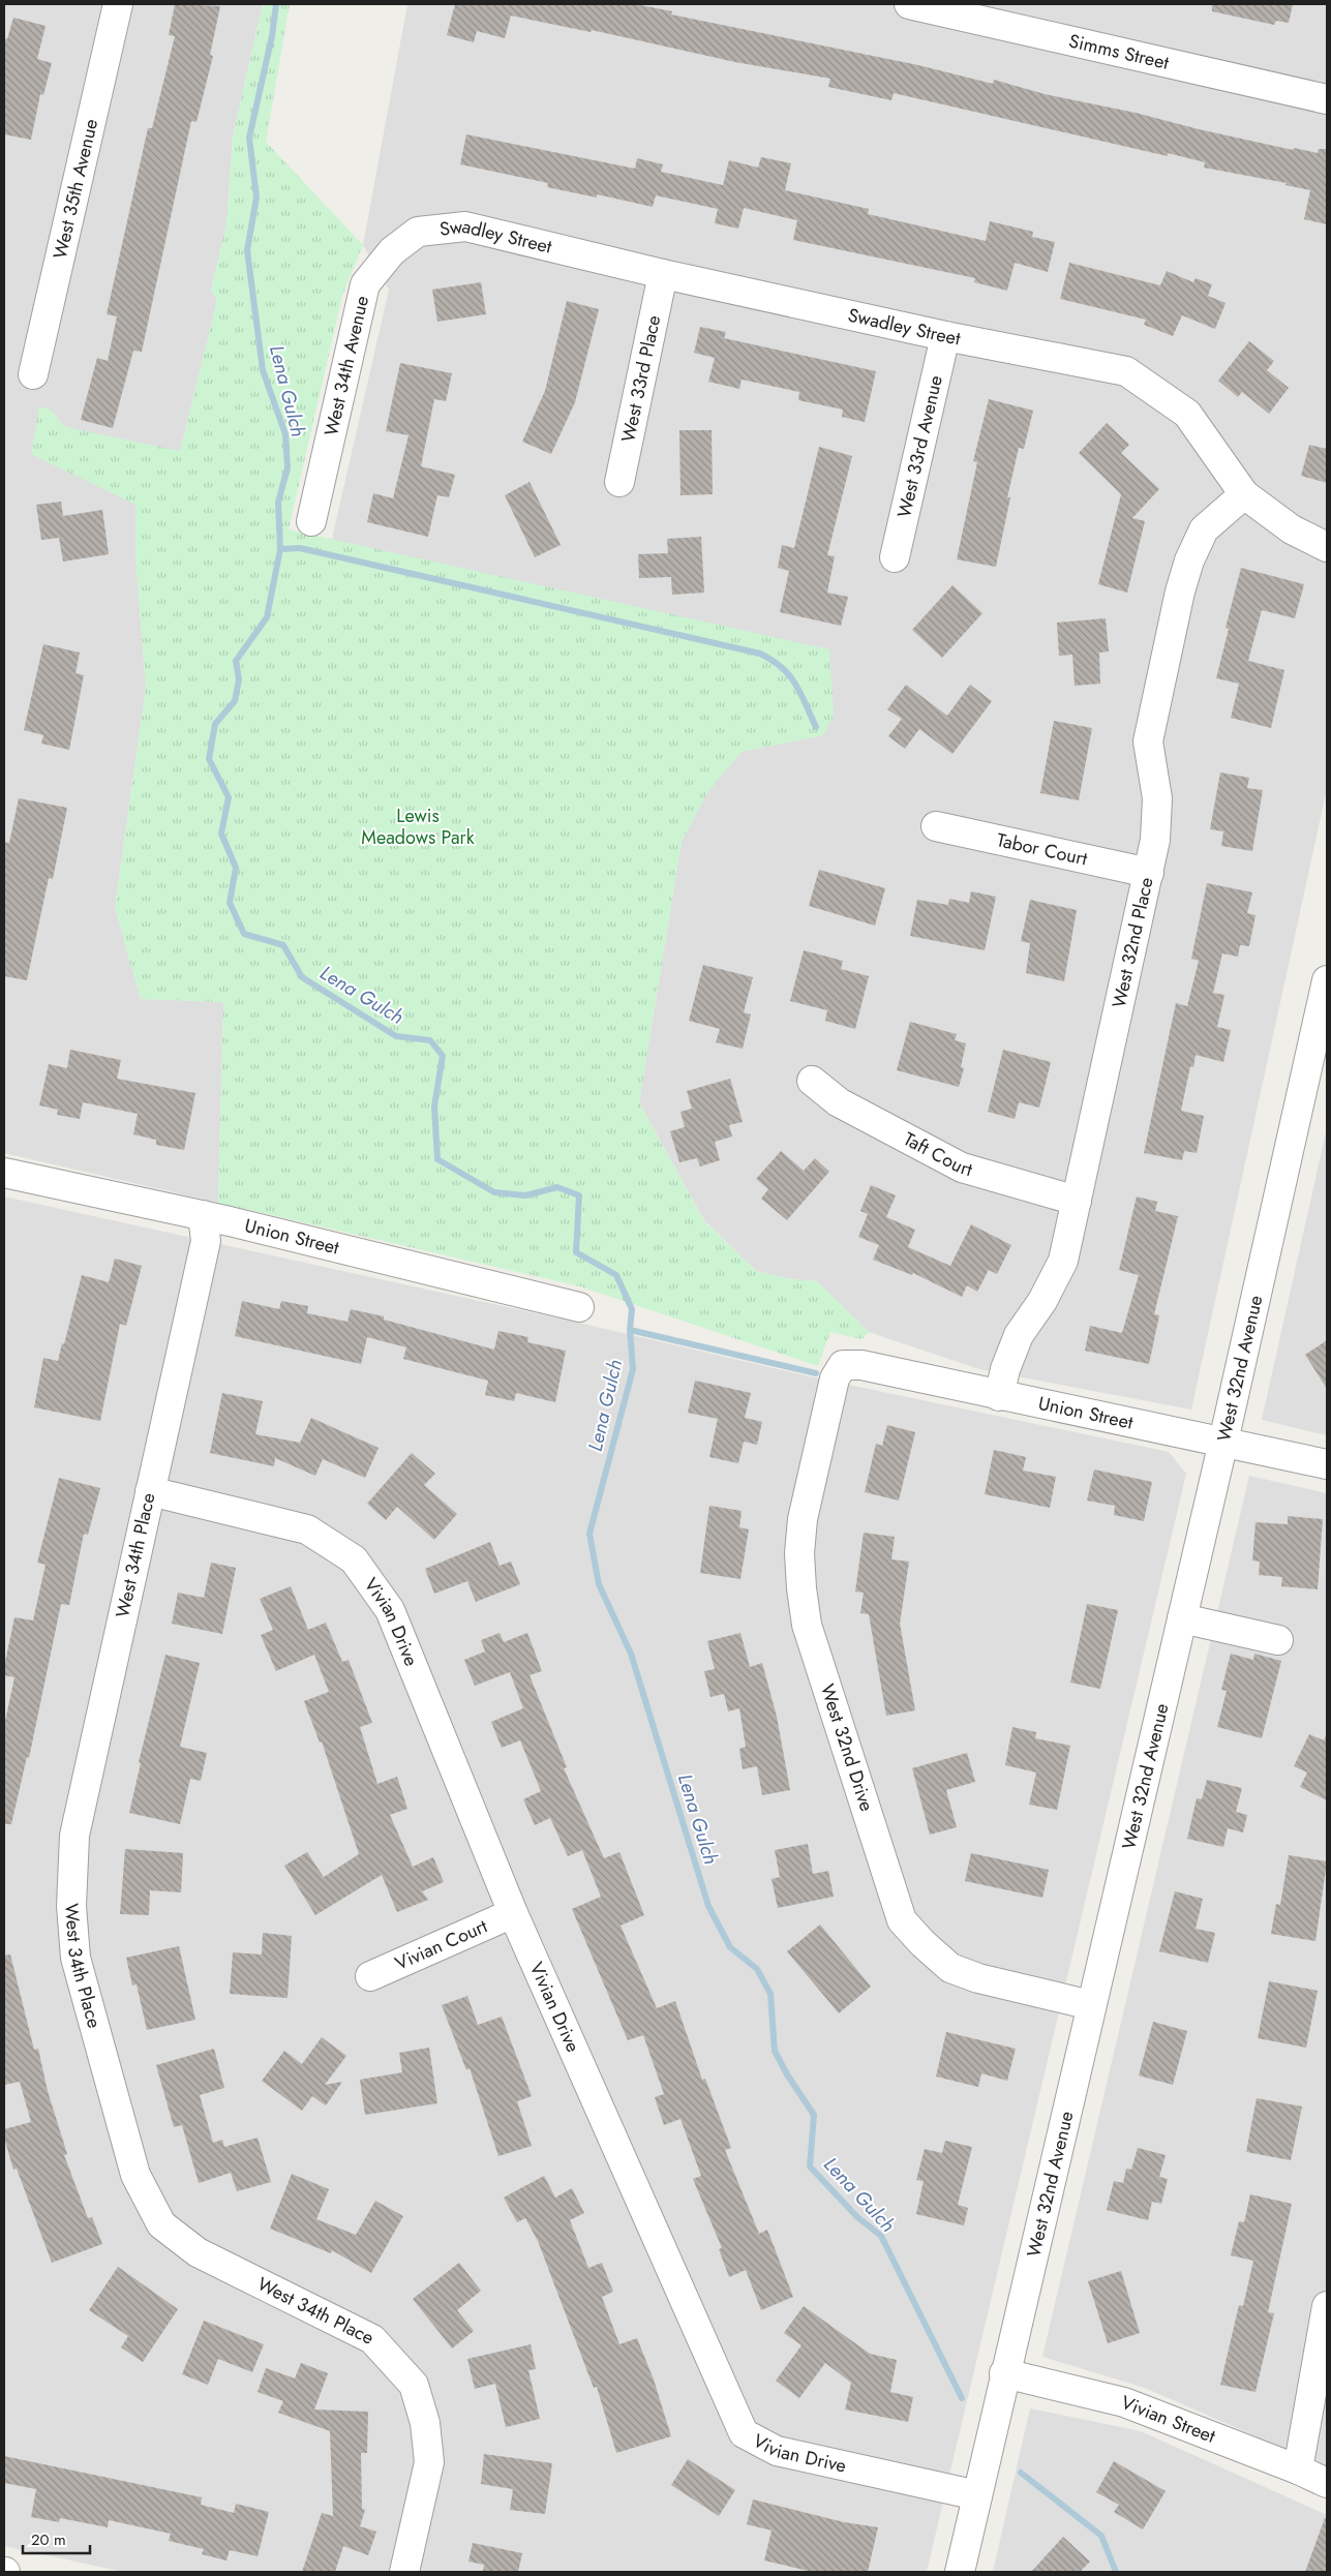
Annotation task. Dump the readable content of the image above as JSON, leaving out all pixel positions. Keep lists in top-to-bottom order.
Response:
{
  "streets": {
    "street": [
      "Simms Street",
      "West 35th Avenue",
      "Swadley Street",
      "West 34th Avenue",
      "West 33rd Place",
      "West 33rd Avenue",
      "Tabor Court",
      "West 32nd Place",
      "Taft Court",
      "Union Street",
      "West 32nd Avenue",
      "West 34th Place",
      "Vivian Drive",
      "West 32nd Drive",
      "Vivian Court",
      "Vivian Street"
    ]
  },
  "crossings": [
    ["Swadley Street", "West 34th Avenue"],
    ["Swadley Street", "West 33rd Place"],
    ["Swadley Street", "West 33rd Avenue"],
    ["Swadley Street", "West 32nd Place"],
    ["Tabor Court", "West 32nd Place"],
    ["West 32nd Place", "Taft Court"],
    ["West 32nd Place", "Union Street"],
    ["Union Street", "West 32nd Avenue"],
    ["Union Street", "West 34th Place"],
    ["Union Street", "West 32nd Drive"],
    ["West 32nd Avenue", "Vivian Drive"],
    ["West 32nd Avenue", "West 32nd Drive"],
    ["West 32nd Avenue", "Vivian Street"],
    ["West 34th Place", "Vivian Drive"],
    ["Vivian Drive", "Vivian Court"]
  ],
  "water": ["Lena Gulch"],
  "parks": ["Lewis Meadows Park"],
  "scale_bar": "20 m"
}
